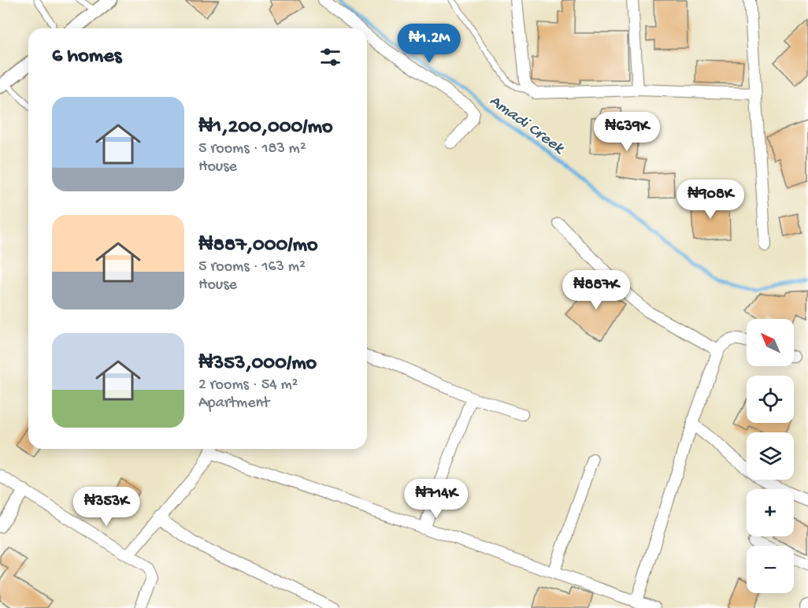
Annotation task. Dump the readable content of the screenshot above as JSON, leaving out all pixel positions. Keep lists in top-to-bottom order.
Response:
{
  "water": ["Amadi Creek"],
  "north": "top left",
  "page": {
    "price": [
      "₦1.2M",
      "₦639K",
      "₦908K",
      "₦887K",
      "₦714K",
      "₦353K"
    ],
    "heading": "6 homes",
    "list": [
      {
        "name": "₦1,200,000/mo",
        "note": "5 rooms · 183 m² · House"
      },
      {
        "name": "₦887,000/mo",
        "note": "5 rooms · 163 m² · House"
      },
      {
        "name": "₦353,000/mo",
        "note": "2 rooms · 54 m² · Apartment"
      }
    ],
    "map_buttons": ["+", "−"]
  }
}
